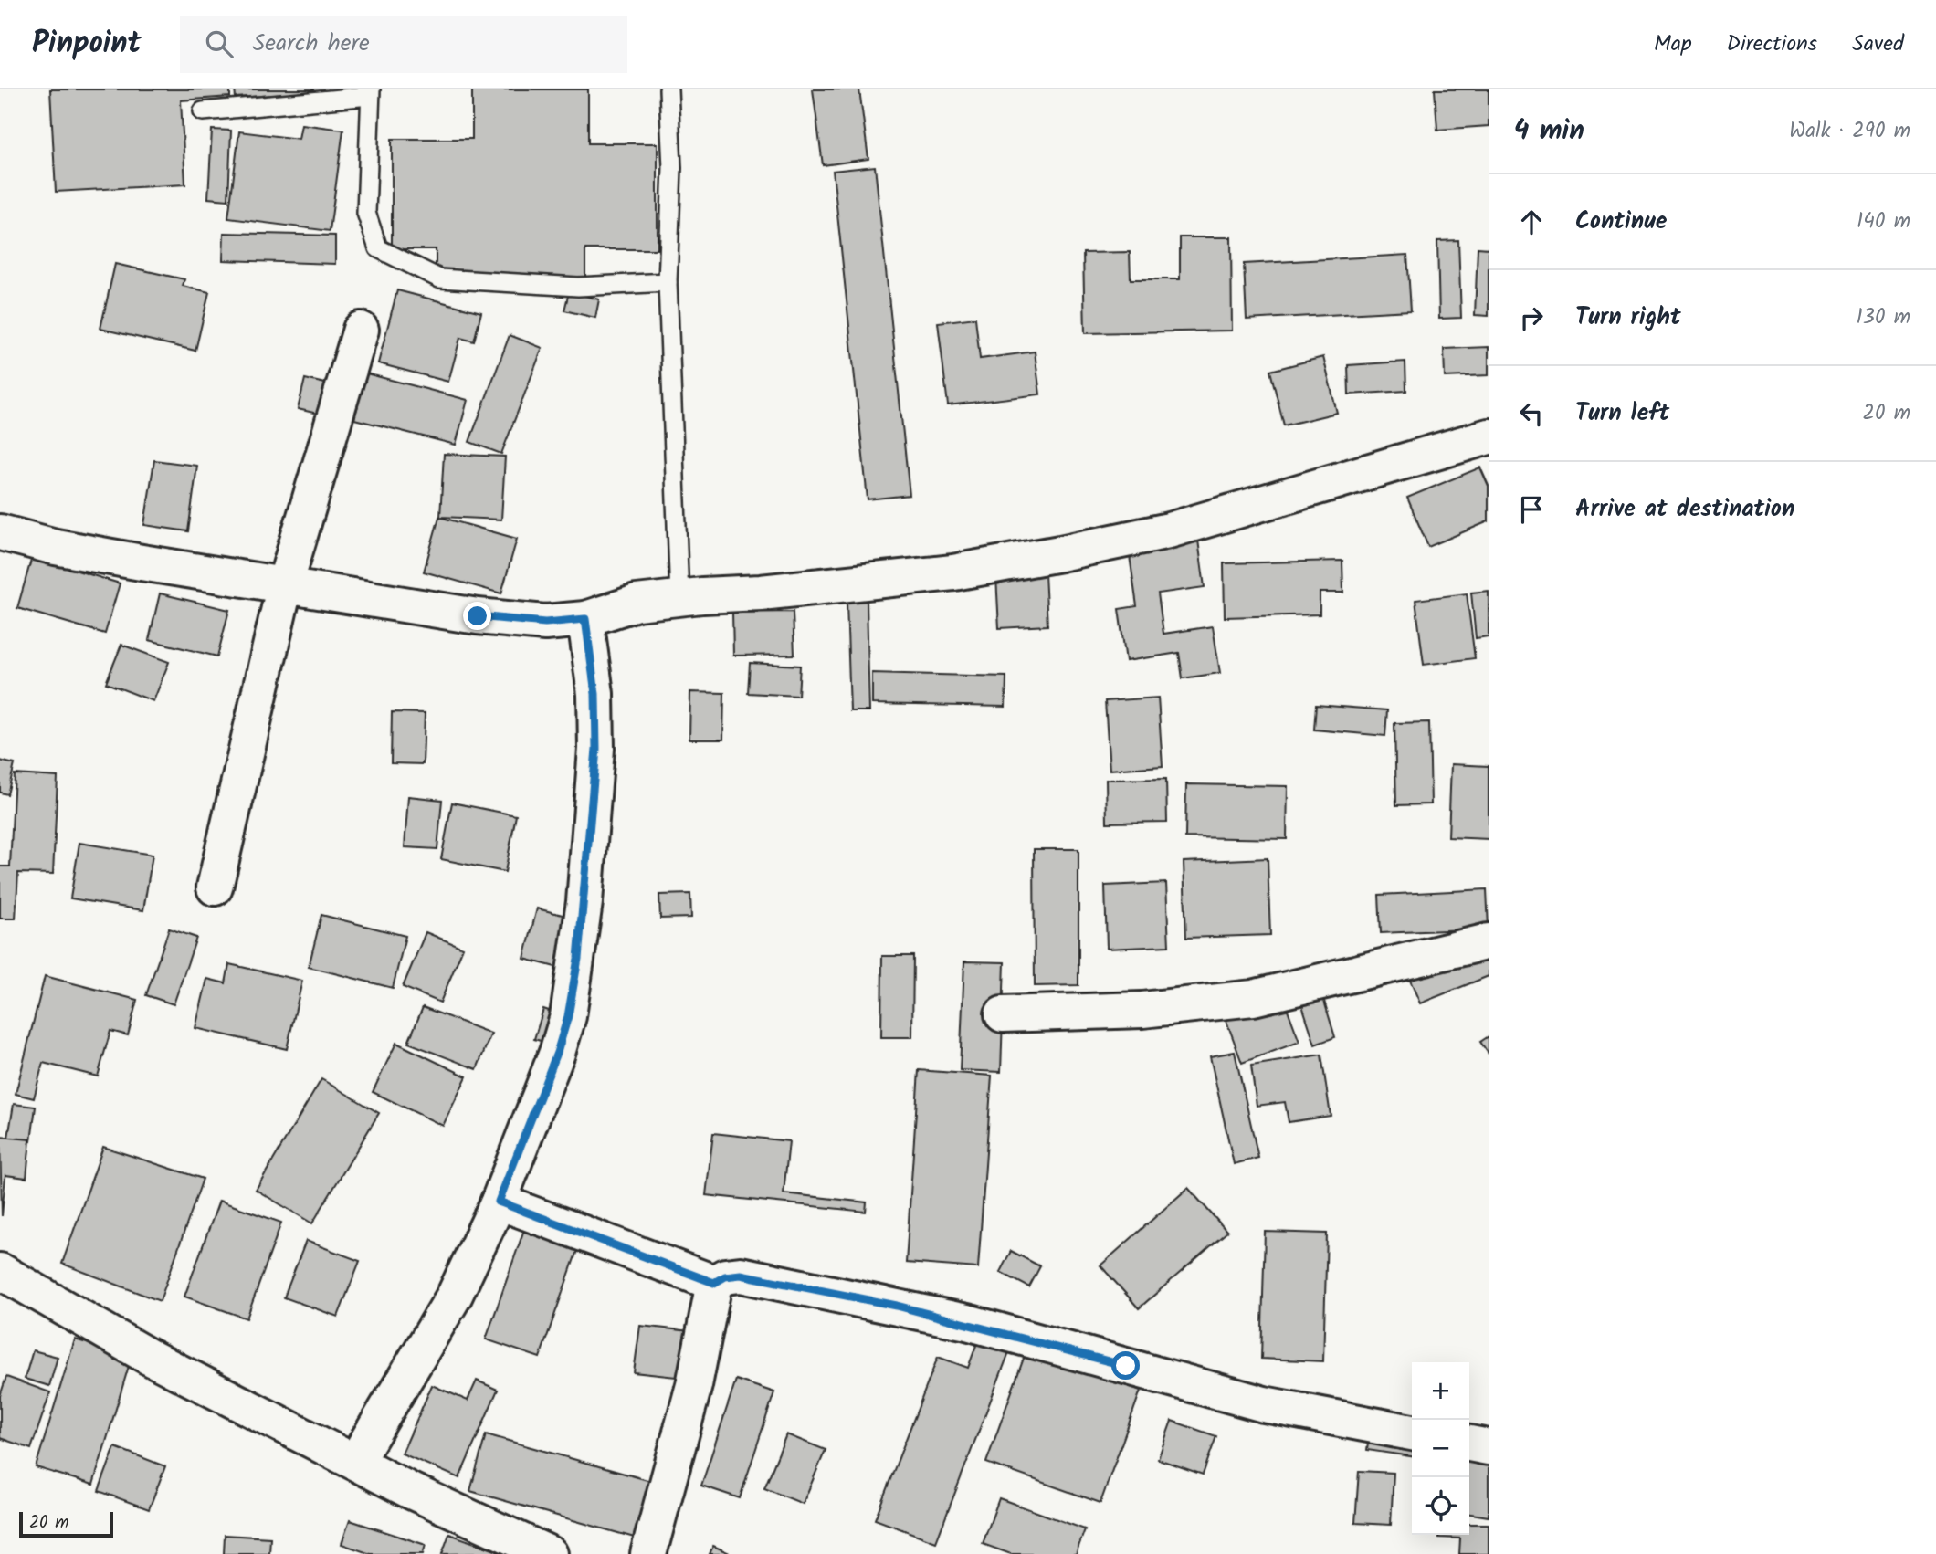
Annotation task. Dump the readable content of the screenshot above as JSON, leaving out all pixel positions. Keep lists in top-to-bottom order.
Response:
{
  "scale_bar": "20 m",
  "page": {
    "header": "Pinpoint",
    "search": "Search here",
    "nav": ["Map", "Directions", "Saved"],
    "heading": ["4 min", "Walk · 290 m"],
    "list": [
      ["Continue", "140 m"],
      ["Turn right", "130 m"],
      ["Turn left", "20 m"],
      "Arrive at destination"
    ],
    "map_buttons": ["+", "−"],
    "scale": "20 m"
  }
}
